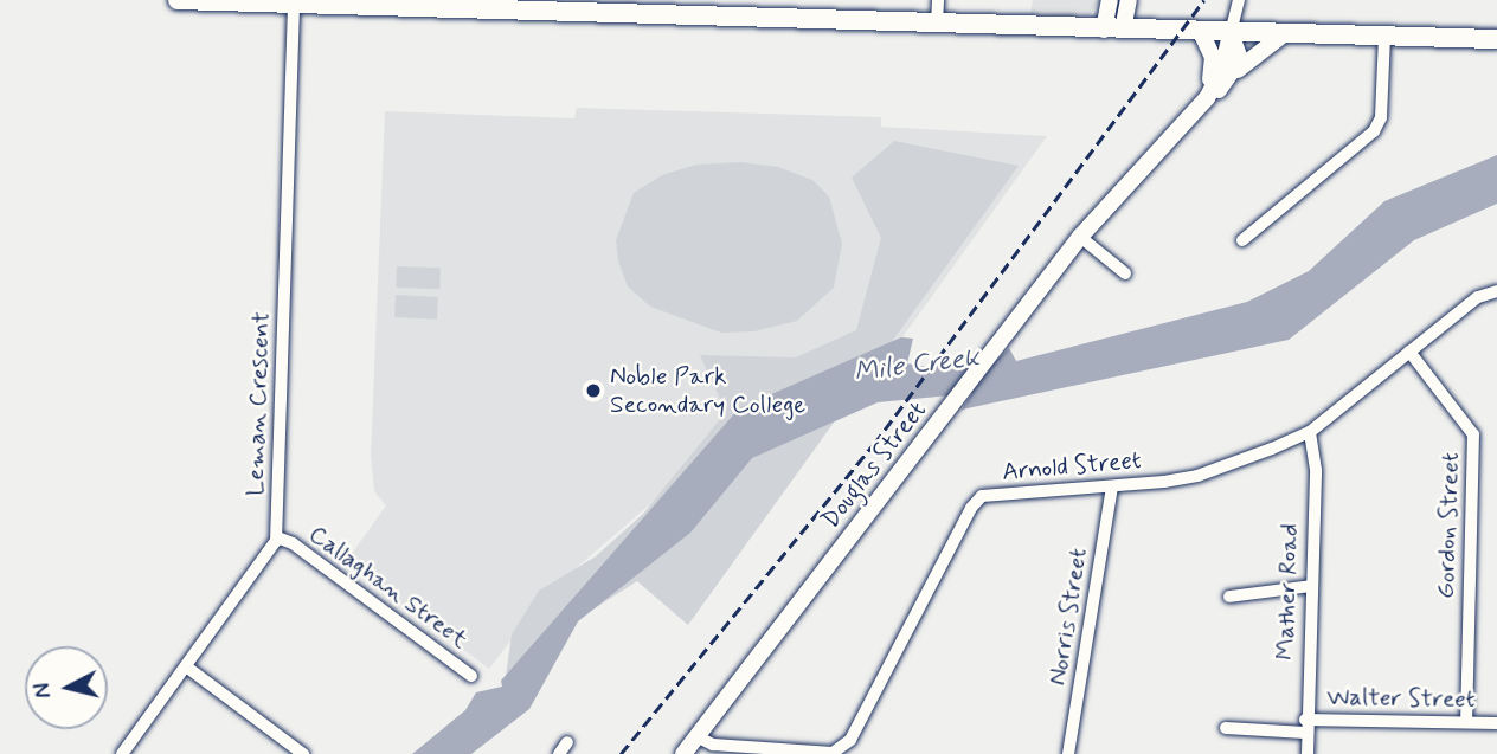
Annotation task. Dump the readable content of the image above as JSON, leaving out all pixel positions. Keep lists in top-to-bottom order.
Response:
{
  "streets": {
    "main road": ["Douglas Street"],
    "street": [
      "Leman Crescent",
      "Arnold Street",
      "Gordon Street",
      "Callaghan Street",
      "Mather Road",
      "Norris Street",
      "Walter Street"
    ]
  },
  "crossings": [
    ["Leman Crescent", "Callaghan Street"],
    ["Douglas Street", "Arnold Street"],
    ["Arnold Street", "Gordon Street"],
    ["Arnold Street", "Mather Road"],
    ["Arnold Street", "Norris Street"],
    ["Gordon Street", "Walter Street"],
    ["Mather Road", "Walter Street"]
  ],
  "water": ["Mile Creek"],
  "places": ["Noble Park Secondary College"],
  "north": "left"
}
